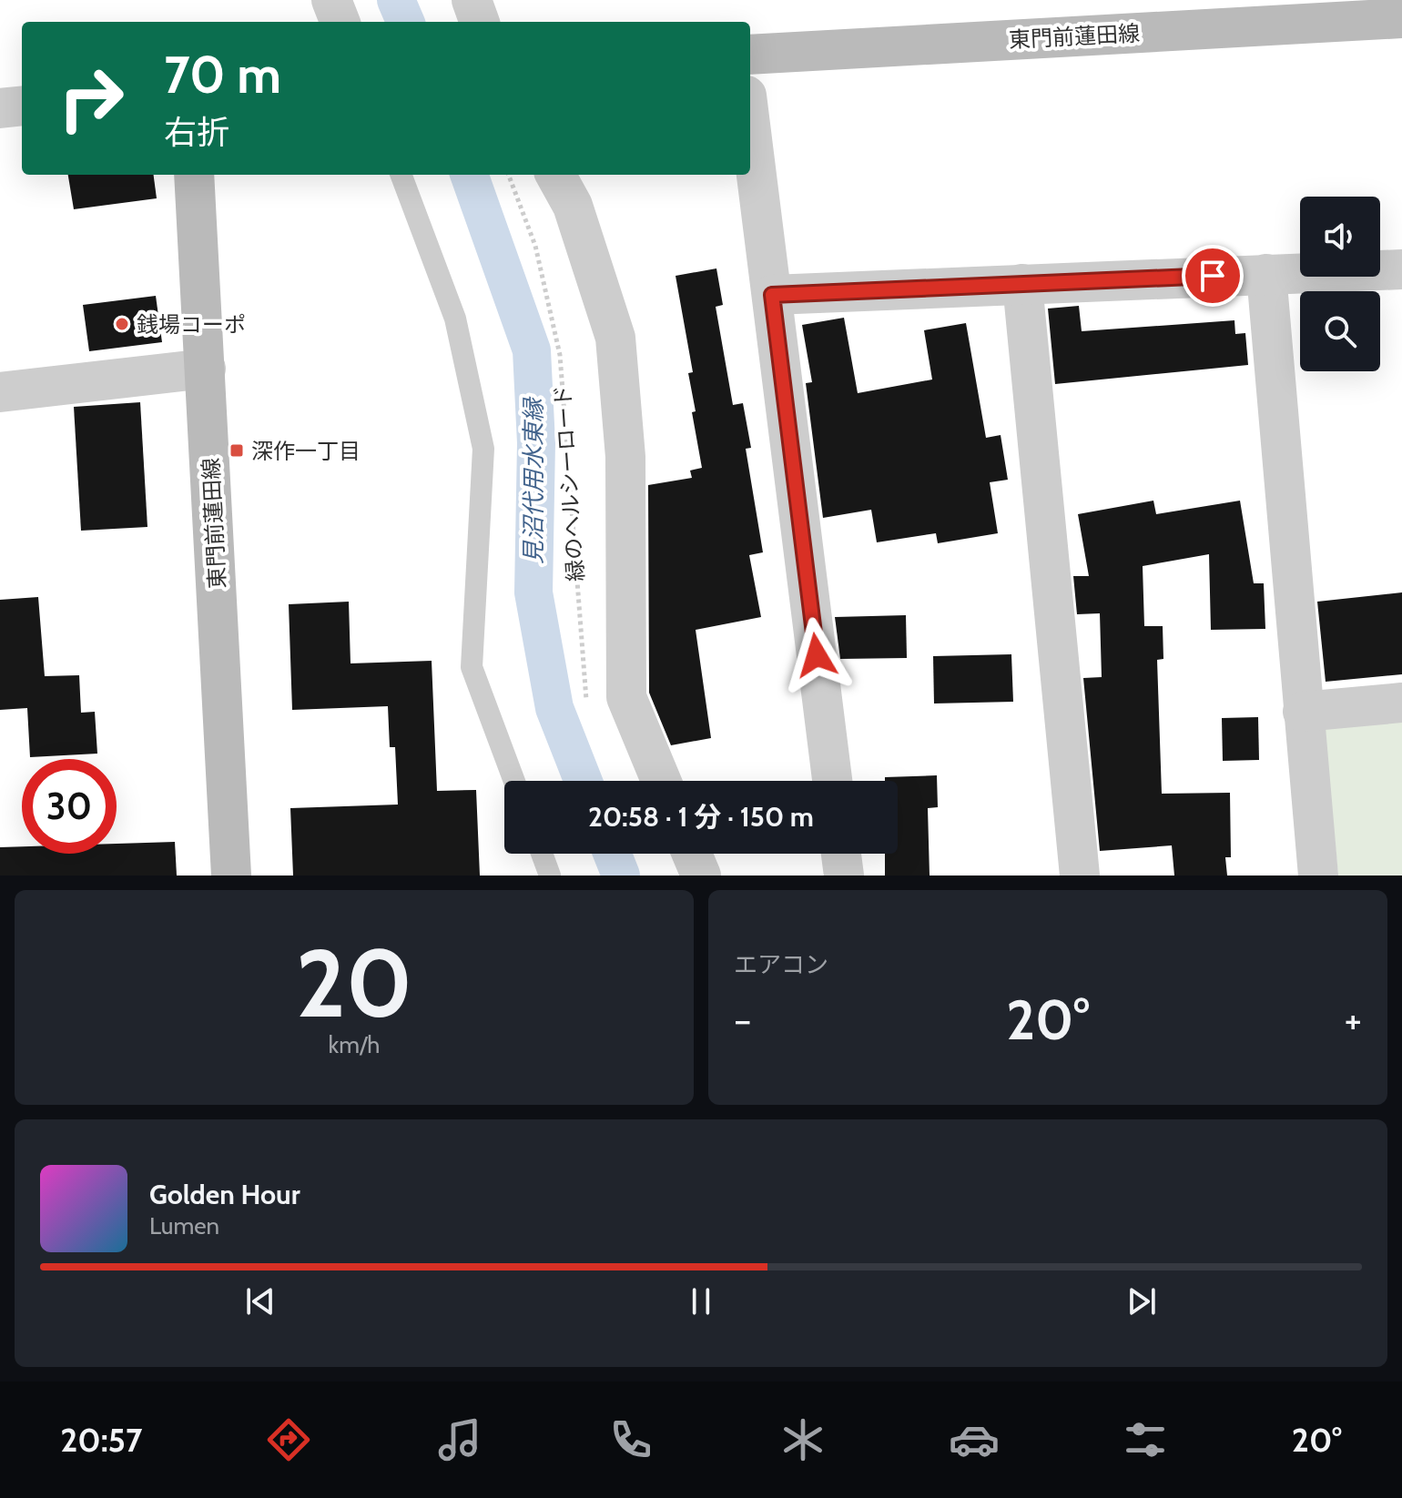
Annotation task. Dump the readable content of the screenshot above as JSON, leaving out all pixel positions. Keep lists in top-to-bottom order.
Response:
{
  "streets": {
    "main road": ["東門前蓮田線"],
    "path": ["緑のヘルシーロード"]
  },
  "water": ["見沼代用水東縁"],
  "places": {
    "other": ["銭場コーポ"],
    "transit": ["深作一丁目"]
  },
  "page": {
    "turn": ["70 m", "右折"],
    "limit": "30",
    "trip": "20:58 · 1 分 · 150 m",
    "tile": [
      ["20", "km/h"],
      "エアコン"
    ],
    "heat": ["−", "20°", "+"],
    "song": ["Golden Hour", "Lumen"],
    "tabs": ["20:57", "20°"]
  }
}
